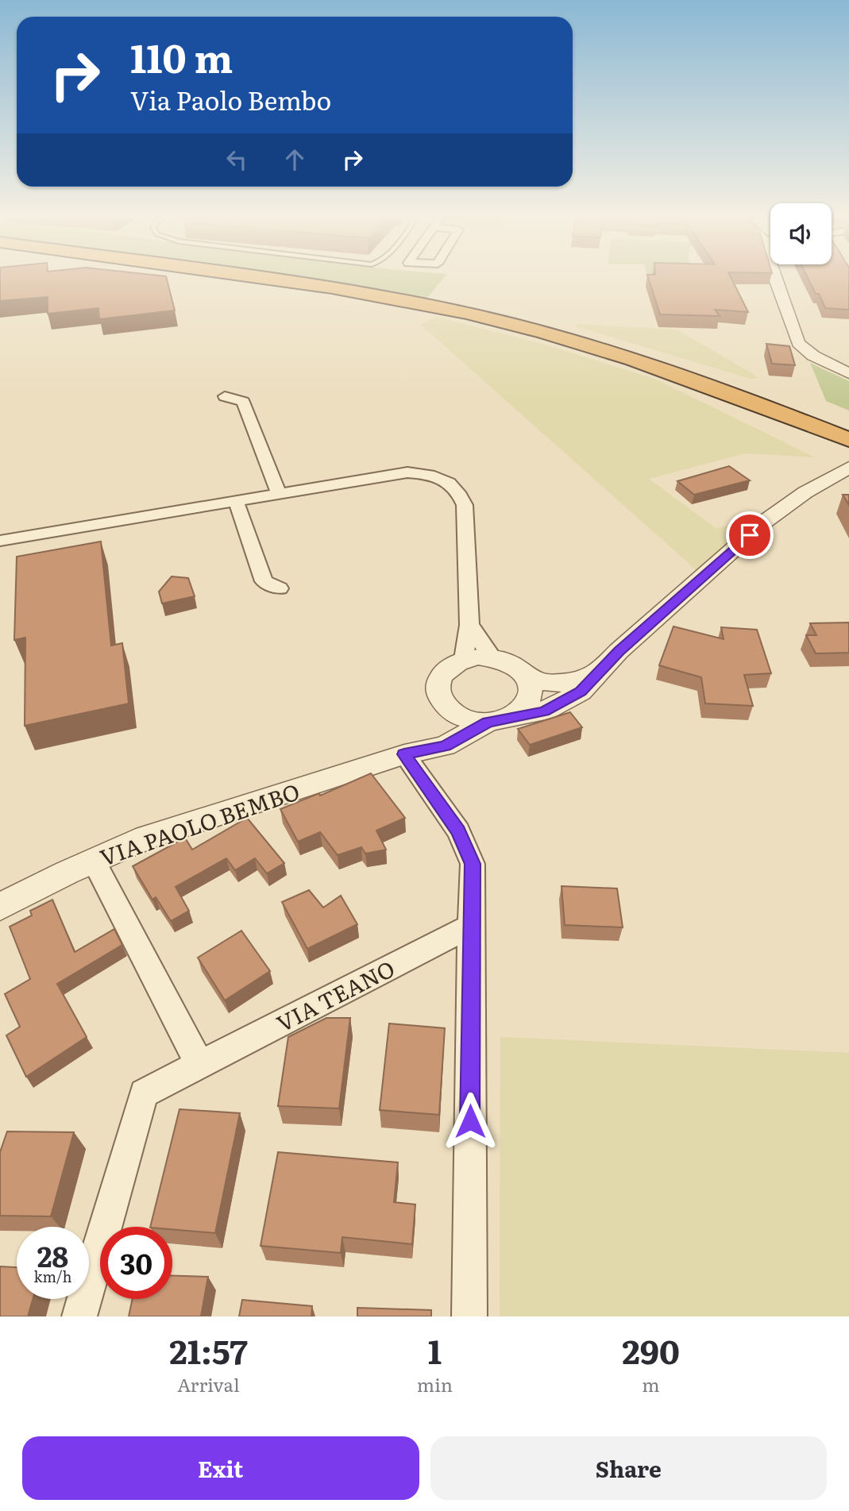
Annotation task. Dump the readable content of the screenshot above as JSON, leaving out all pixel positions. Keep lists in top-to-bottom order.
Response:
{
  "streets": {
    "street": ["VIA PAOLO BEMBO", "VIA TEANO"]
  },
  "page": {
    "turn": ["110 m", "Via Paolo Bembo"],
    "speed": "28 km/h",
    "limit": "30",
    "eta": [
      "21:57",
      "Arrival",
      "1",
      "min",
      "290",
      "m"
    ],
    "buttons": ["Exit", "Share"]
  }
}
